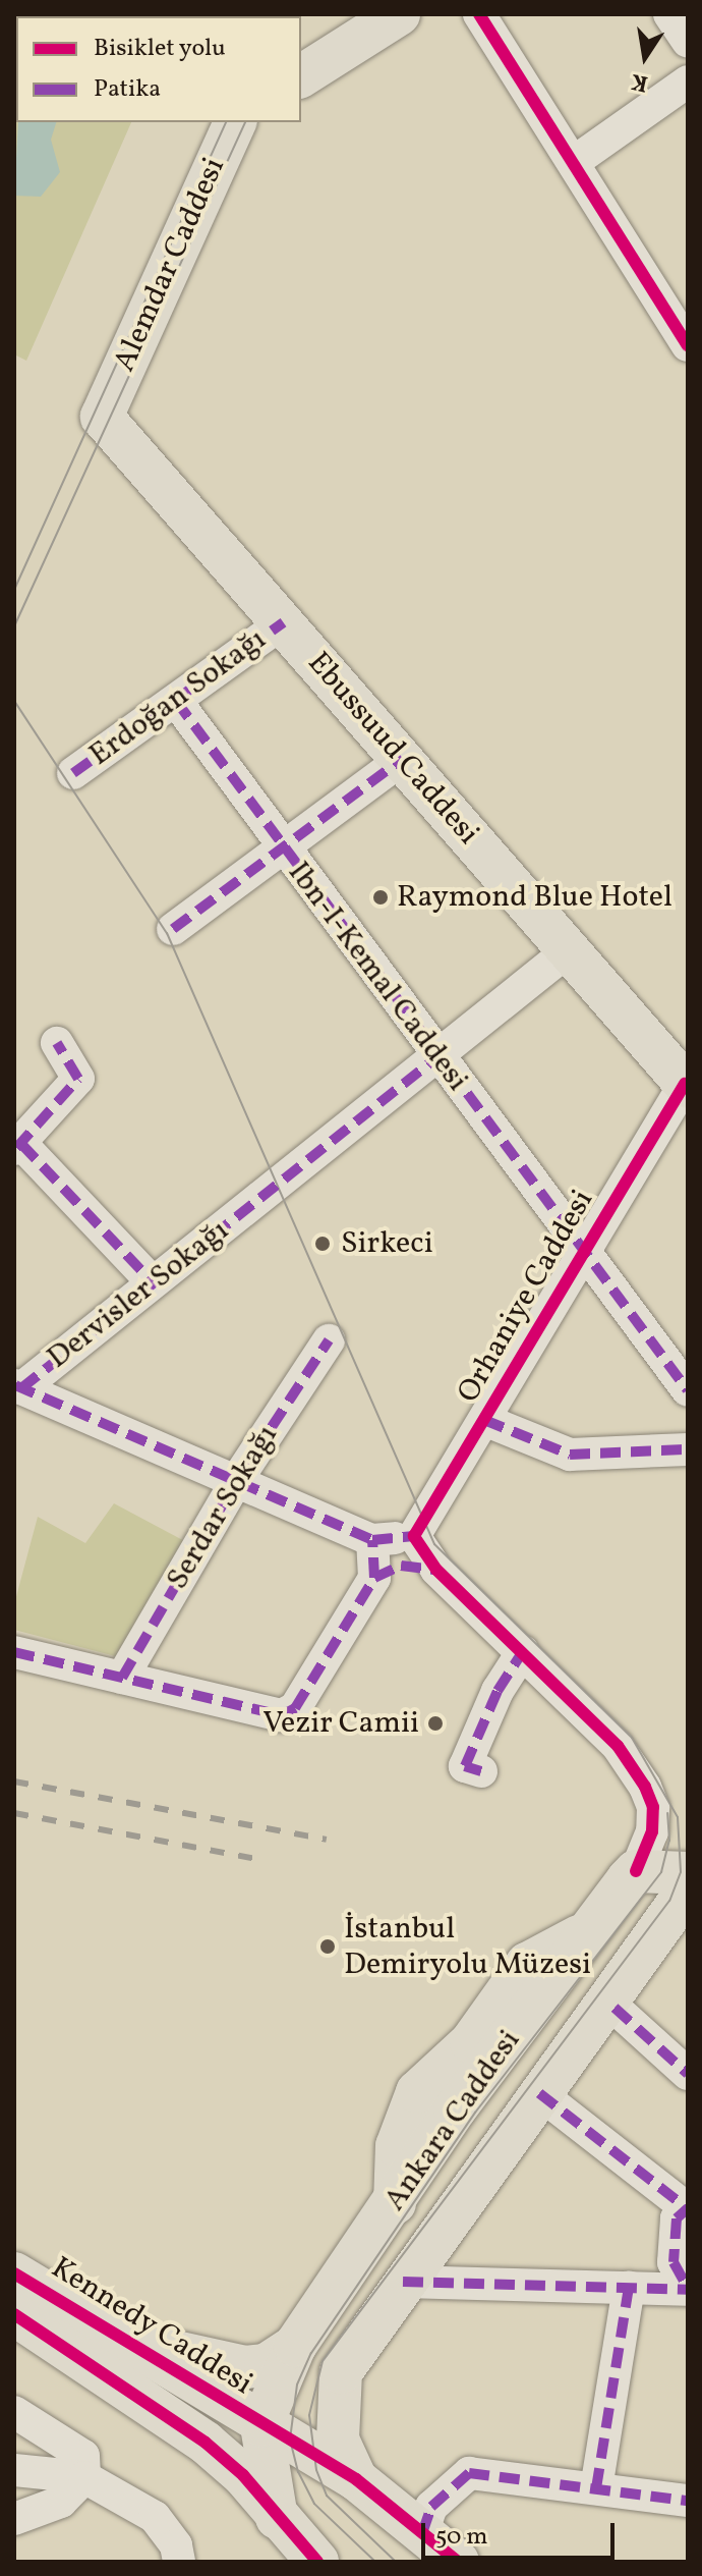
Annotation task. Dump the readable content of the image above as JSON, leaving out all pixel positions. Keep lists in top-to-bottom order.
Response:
{
  "streets": {
    "main road": [
      "Alemdar Caddesi",
      "Ebussuud Caddesi",
      "Ankara Caddesi",
      "Kennedy Caddesi"
    ],
    "street": [
      "Erdoğan Sokağı",
      "Ibn-I-Kemal Caddesi",
      "Dervisler Sokağı",
      "Orhaniye Caddesi",
      "Serdar Sokağı"
    ]
  },
  "crossings": [
    ["Alemdar Caddesi", "Ebussuud Caddesi"],
    ["Erdoğan Sokağı", "Ebussuud Caddesi"],
    ["Erdoğan Sokağı", "Ibn-I-Kemal Caddesi"],
    ["Ebussuud Caddesi", "Dervisler Sokağı"],
    ["Ebussuud Caddesi", "Orhaniye Caddesi"],
    ["Ibn-I-Kemal Caddesi", "Dervisler Sokağı"],
    ["Ibn-I-Kemal Caddesi", "Orhaniye Caddesi"],
    ["Ankara Caddesi", "Kennedy Caddesi"]
  ],
  "places": [
    "Raymond Blue Hotel",
    "Sirkeci",
    "Vezir Camii",
    "İstanbul Demiryolu Müzesi"
  ],
  "legend": ["Bisiklet yolu", "Patika"],
  "scale_bar": "50 m",
  "north": "bottom"
}
